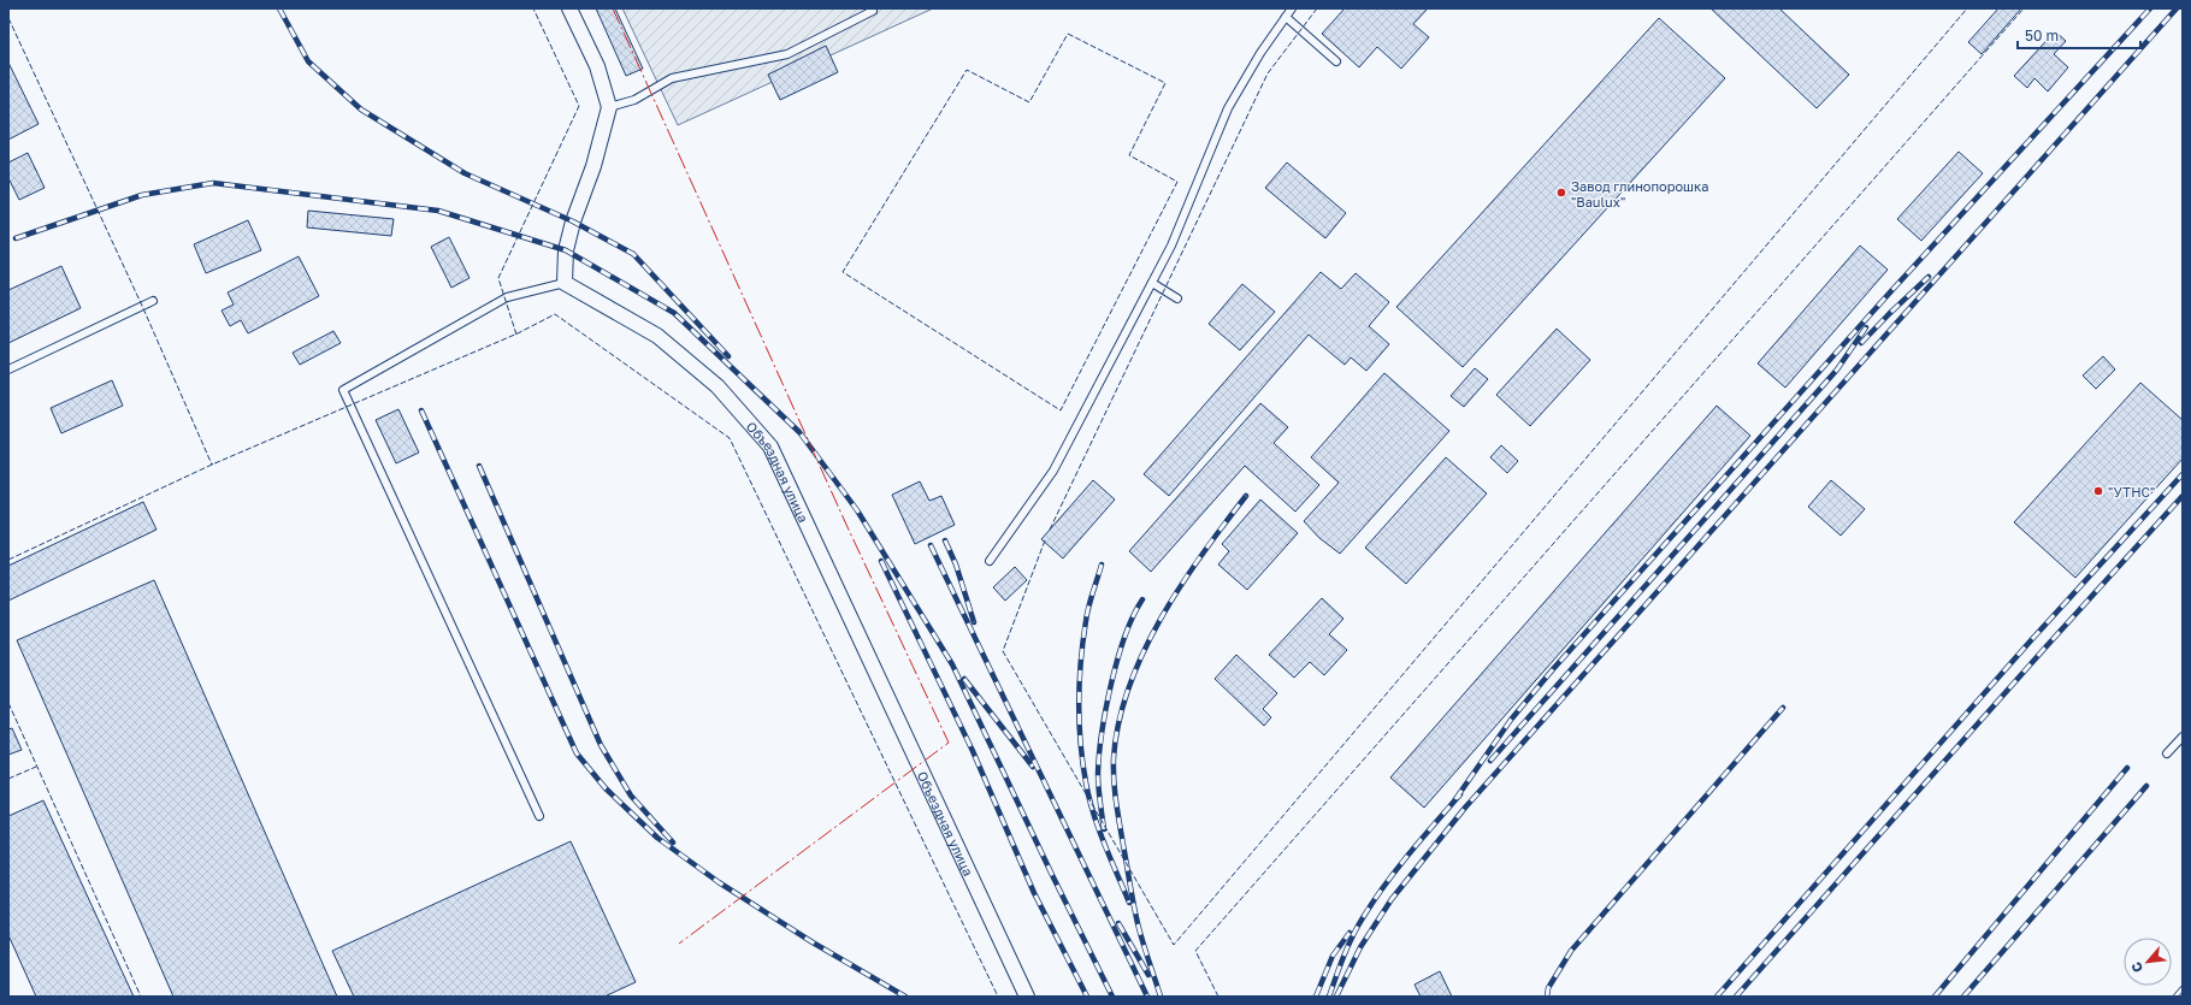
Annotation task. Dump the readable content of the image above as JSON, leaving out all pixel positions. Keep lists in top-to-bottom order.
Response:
{
  "streets": {
    "street": ["Объездная улица"]
  },
  "places": ["Завод глинопорошка \"Baulux\"", "\"УТНС\""],
  "scale_bar": "50 m",
  "north": "bottom left"
}
